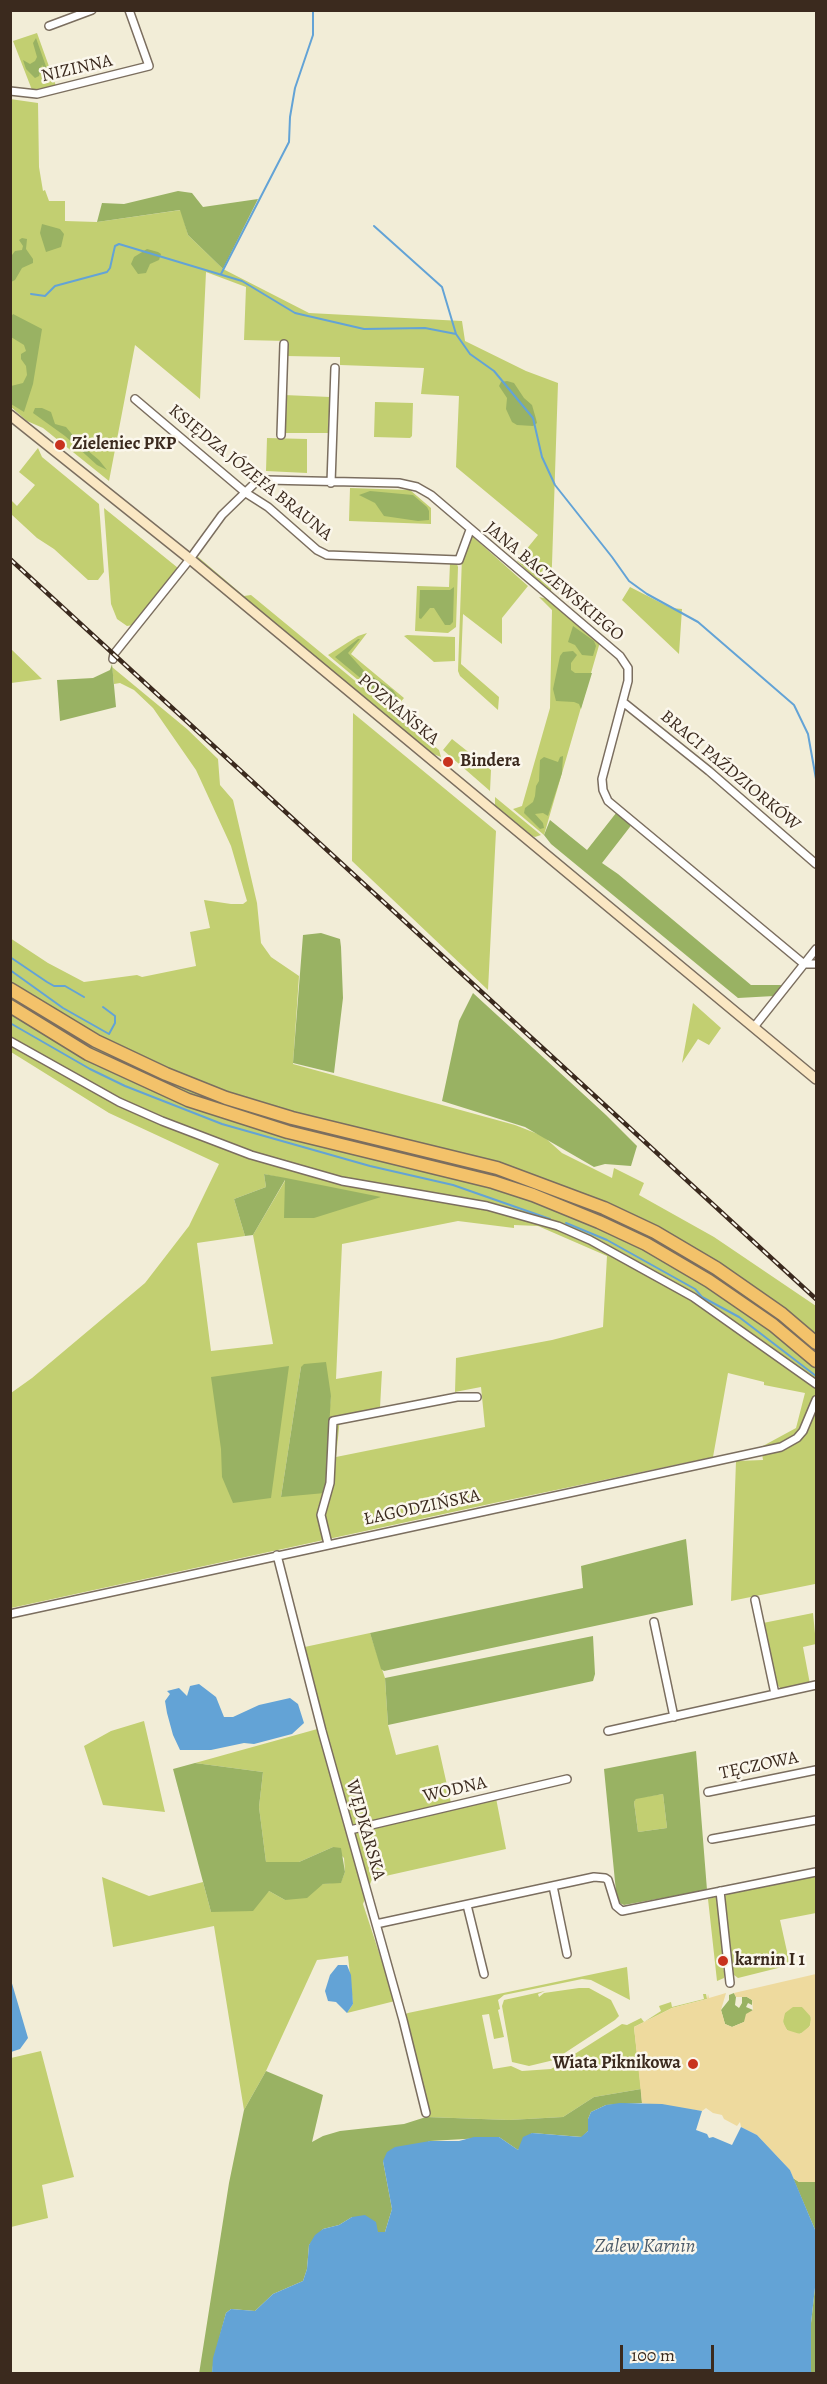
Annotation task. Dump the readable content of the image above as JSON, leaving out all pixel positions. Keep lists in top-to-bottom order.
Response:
{
  "streets": {
    "main road": ["POZNAŃSKA"],
    "street": [
      "NIZINNA",
      "KSIĘDZA JÓZEFA BRAUNA",
      "JANA BACZEWSKIEGO",
      "BRACI PAŹDZIORKÓW",
      "ŁAGODZIŃSKA",
      "TĘCZOWA",
      "WODNA",
      "WĘDKARSKA"
    ]
  },
  "crossings": [
    ["KSIĘDZA JÓZEFA BRAUNA", "JANA BACZEWSKIEGO"],
    ["JANA BACZEWSKIEGO", "POZNAŃSKA"],
    ["JANA BACZEWSKIEGO", "BRACI PAŹDZIORKÓW"],
    ["ŁAGODZIŃSKA", "WĘDKARSKA"],
    ["WODNA", "WĘDKARSKA"]
  ],
  "water": ["Zalew Karnin"],
  "places": [
    "Zieleniec PKP",
    "Bindera",
    "karnin I 1",
    "Wiata Piknikowa"
  ],
  "scale_bar": "100 m"
}
